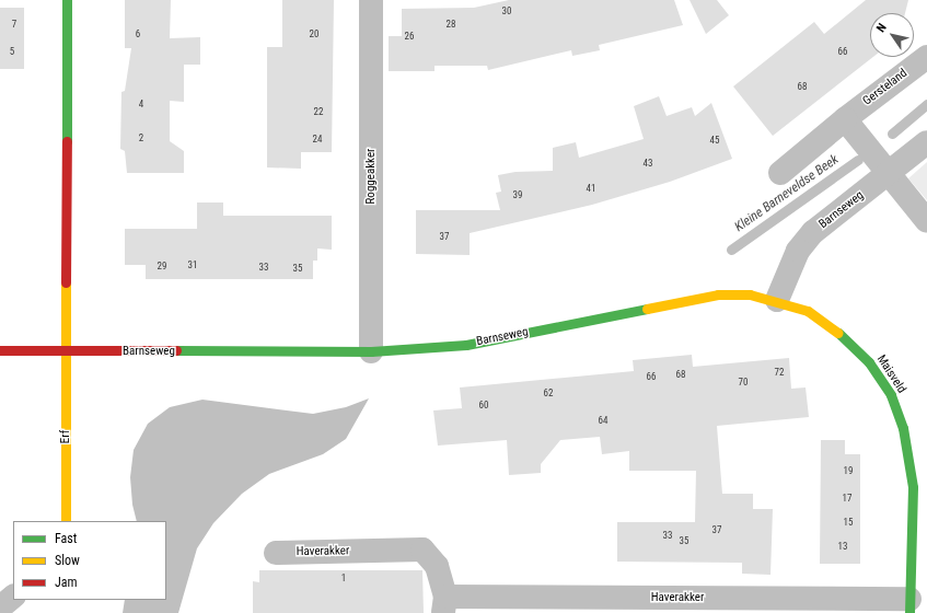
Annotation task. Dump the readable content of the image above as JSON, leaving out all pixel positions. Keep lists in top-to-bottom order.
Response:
{
  "streets": {
    "street": [
      "Gersteland",
      "Roggeakker",
      "Barnseweg",
      "Maisveld",
      "Erf",
      "Haverakker"
    ]
  },
  "crossings": [
    ["Roggeakker", "Barnseweg"],
    ["Barnseweg", "Maisveld"],
    ["Barnseweg", "Erf"],
    ["Maisveld", "Haverakker"]
  ],
  "water": ["Kleine Barneveldse Beek"],
  "house_numbers": [
    "30",
    "7",
    "28",
    "6",
    "20",
    "26",
    "5",
    "66",
    "68",
    "4",
    "22",
    "2",
    "24",
    "45",
    "43",
    "41",
    "39",
    "37",
    "31",
    "29",
    "33",
    "35",
    "72",
    "68",
    "66",
    "70",
    "62",
    "60",
    "64",
    "19",
    "17",
    "15",
    "37",
    "33",
    "35",
    "13",
    "1"
  ],
  "legend": ["Fast", "Slow", "Jam"],
  "north": "top left"
}
